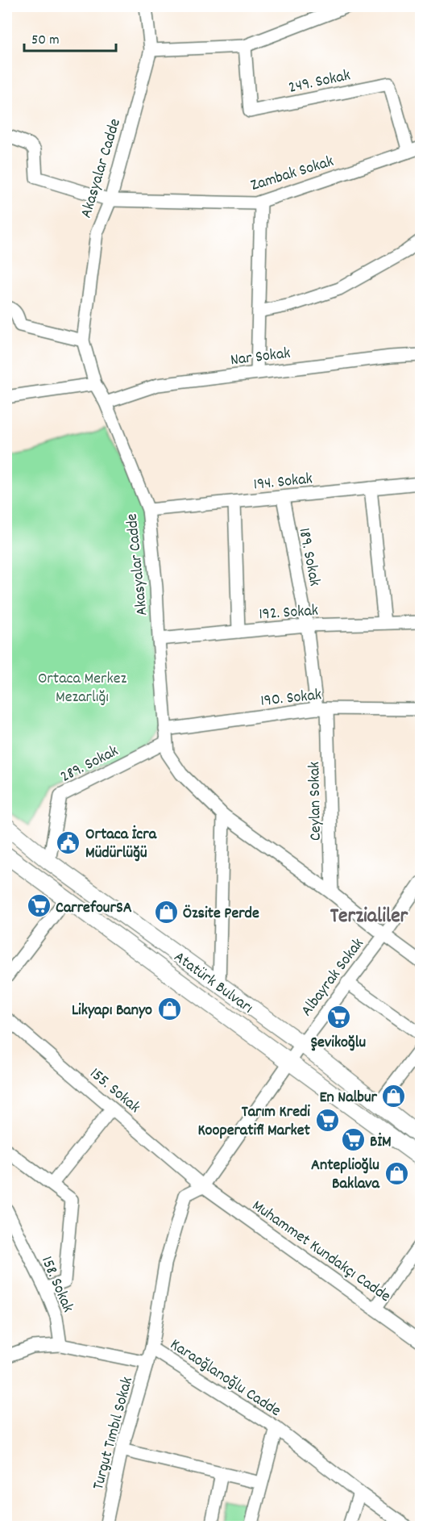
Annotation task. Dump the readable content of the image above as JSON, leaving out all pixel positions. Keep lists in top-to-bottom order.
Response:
{
  "streets": {
    "main road": ["Atatürk Bulvarı"],
    "street": [
      "249. Sokak",
      "Akasyalar Cadde",
      "Zambak Sokak",
      "Nar Sokak",
      "194. Sokak",
      "189. Sokak",
      "192. Sokak",
      "190. Sokak",
      "289. Sokak",
      "Ceylan Sokak",
      "Albayrak Sokak",
      "155. Sokak",
      "Muhammet Kundakçı Cadde",
      "158. Sokak",
      "Karaoğlanoğlu Cadde",
      "Turgut Tımbıl Sokak"
    ]
  },
  "crossings": [
    ["249. Sokak", "Zambak Sokak"],
    ["Akasyalar Cadde", "Zambak Sokak"],
    ["Akasyalar Cadde", "Nar Sokak"],
    ["Akasyalar Cadde", "194. Sokak"],
    ["Akasyalar Cadde", "192. Sokak"],
    ["Akasyalar Cadde", "190. Sokak"],
    ["Akasyalar Cadde", "289. Sokak"],
    ["Akasyalar Cadde", "Ceylan Sokak"],
    ["Akasyalar Cadde", "Albayrak Sokak"],
    ["194. Sokak", "189. Sokak"],
    ["189. Sokak", "192. Sokak"],
    ["189. Sokak", "190. Sokak"],
    ["189. Sokak", "Ceylan Sokak"],
    ["190. Sokak", "Ceylan Sokak"],
    ["289. Sokak", "Atatürk Bulvarı"],
    ["Albayrak Sokak", "Atatürk Bulvarı"],
    ["Albayrak Sokak", "Karaoğlanoğlu Cadde"],
    ["Atatürk Bulvarı", "Karaoğlanoğlu Cadde"],
    ["155. Sokak", "Muhammet Kundakçı Cadde"],
    ["155. Sokak", "Karaoğlanoğlu Cadde"],
    ["Muhammet Kundakçı Cadde", "Karaoğlanoğlu Cadde"],
    ["Karaoğlanoğlu Cadde", "Turgut Tımbıl Sokak"]
  ],
  "districts": ["Terzialiler"],
  "parks": ["Ortaca Merkez Mezarlığı"],
  "places": {
    "public building": ["Ortaca İcra Müdürlüğü"],
    "supermarket": [
      "CarrefourSA",
      "Şevikoğlu",
      "Tarım Kredi Kooperatifi Market",
      "BİM"
    ],
    "shop": [
      "Özsite Perde",
      "Likyapı Banyo",
      "En Nalbur",
      "Anteplioğlu Baklava"
    ]
  },
  "scale_bar": "50 m"
}
